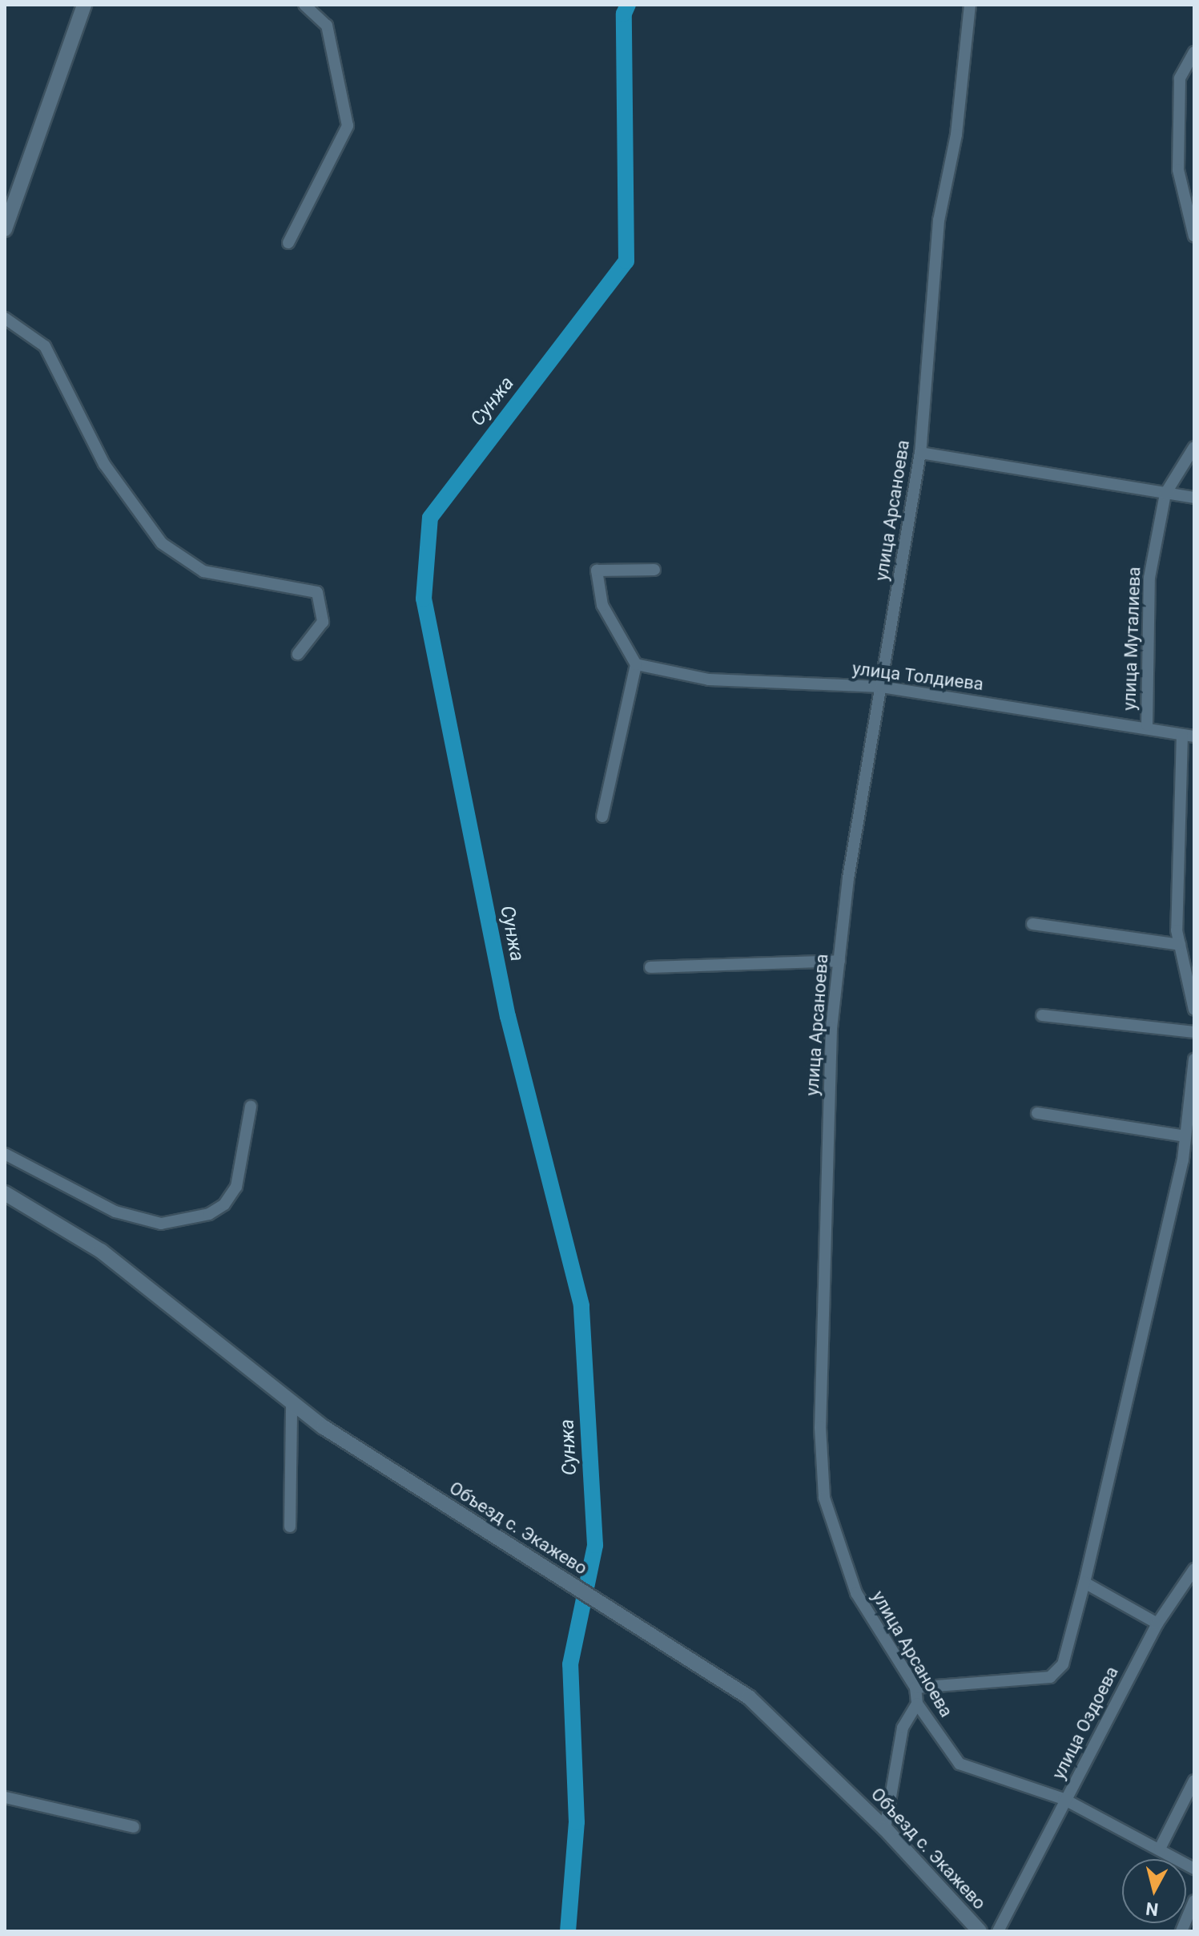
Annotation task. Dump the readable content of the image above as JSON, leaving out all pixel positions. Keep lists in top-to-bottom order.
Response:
{
  "streets": {
    "main road": ["Объезд с. Экажево"],
    "street": [
      "улица Арсаноева",
      "улица Муталиева",
      "улица Толдиева",
      "улица Оздоева"
    ]
  },
  "crossings": [
    ["улица Арсаноева", "улица Толдиева"],
    ["улица Арсаноева", "улица Оздоева"],
    ["улица Муталиева", "улица Толдиева"]
  ],
  "water": ["Сунжа"],
  "north": "bottom"
}
